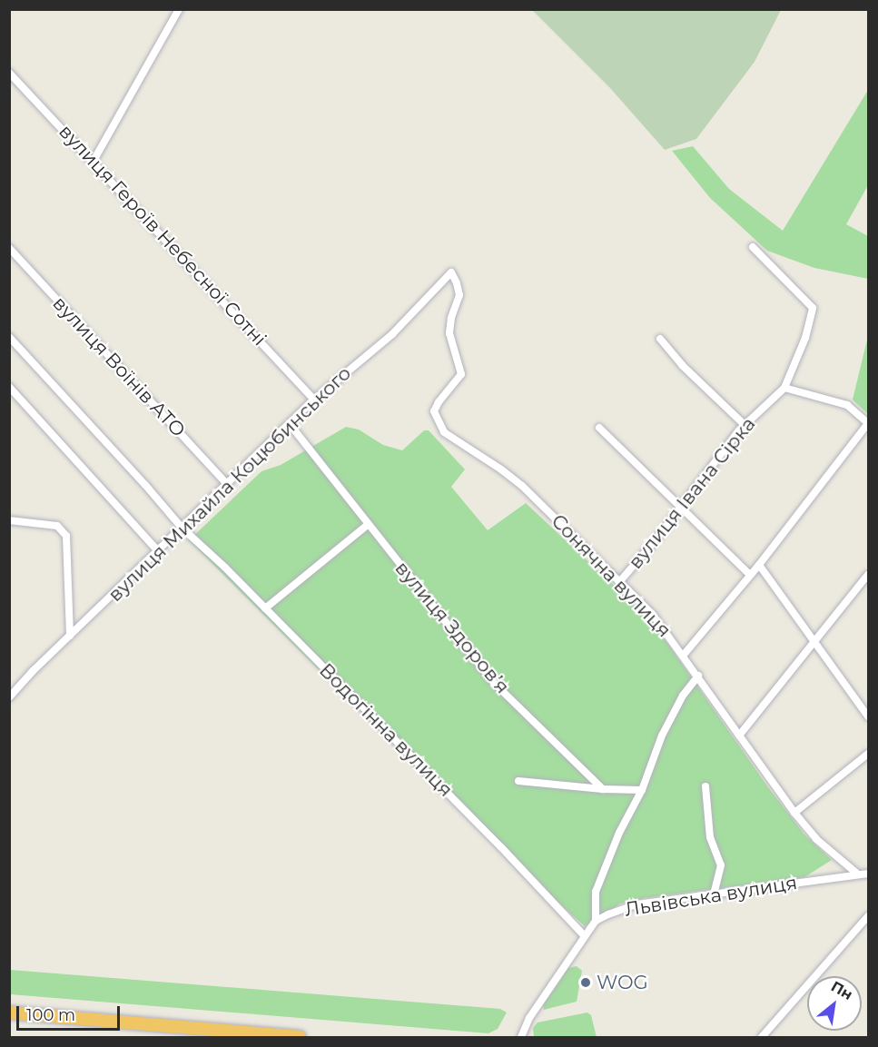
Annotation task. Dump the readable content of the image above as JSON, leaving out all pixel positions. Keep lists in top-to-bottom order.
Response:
{
  "streets": {
    "street": [
      "вулиця Героїв Небесної Сотні",
      "вулиця Воїнів АТО",
      "вулиця Михайла Коцюбинського",
      "вулиця Івана Сірка",
      "Сонячна вулиця",
      "вулиця Здоровʼя",
      "Водогінна вулиця",
      "Львівська вулиця"
    ]
  },
  "crossings": [
    ["вулиця Героїв Небесної Сотні", "вулиця Михайла Коцюбинського"],
    ["вулиця Воїнів АТО", "вулиця Михайла Коцюбинського"],
    ["вулиця Михайла Коцюбинського", "Сонячна вулиця"],
    ["вулиця Михайла Коцюбинського", "вулиця Здоровʼя"],
    ["вулиця Михайла Коцюбинського", "Водогінна вулиця"],
    ["вулиця Івана Сірка", "Сонячна вулиця"],
    ["Сонячна вулиця", "Львівська вулиця"]
  ],
  "places": ["WOG"],
  "scale_bar": "100 m",
  "north": "top right"
}
